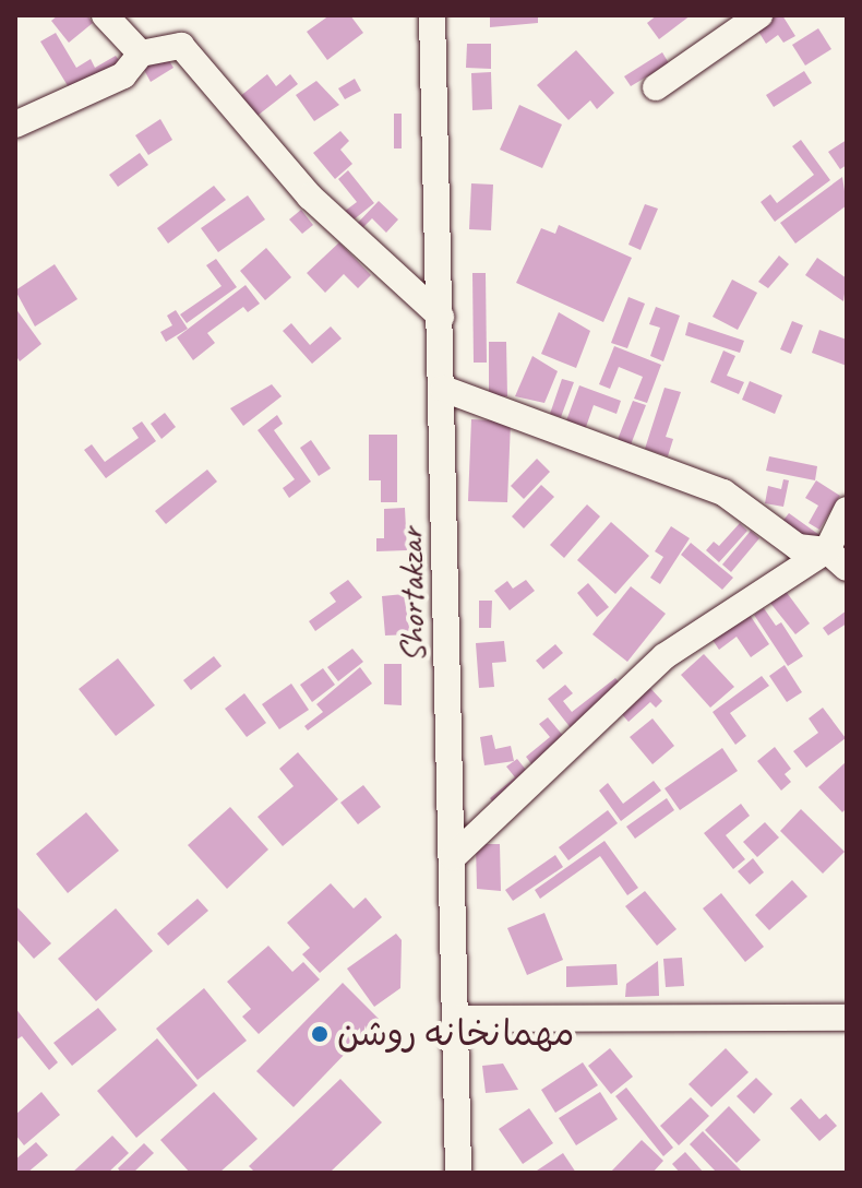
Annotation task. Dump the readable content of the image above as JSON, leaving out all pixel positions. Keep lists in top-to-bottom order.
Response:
{
  "streets": {
    "street": ["Shortakzar"]
  },
  "places": ["مهمانخانه روشن"]
}
